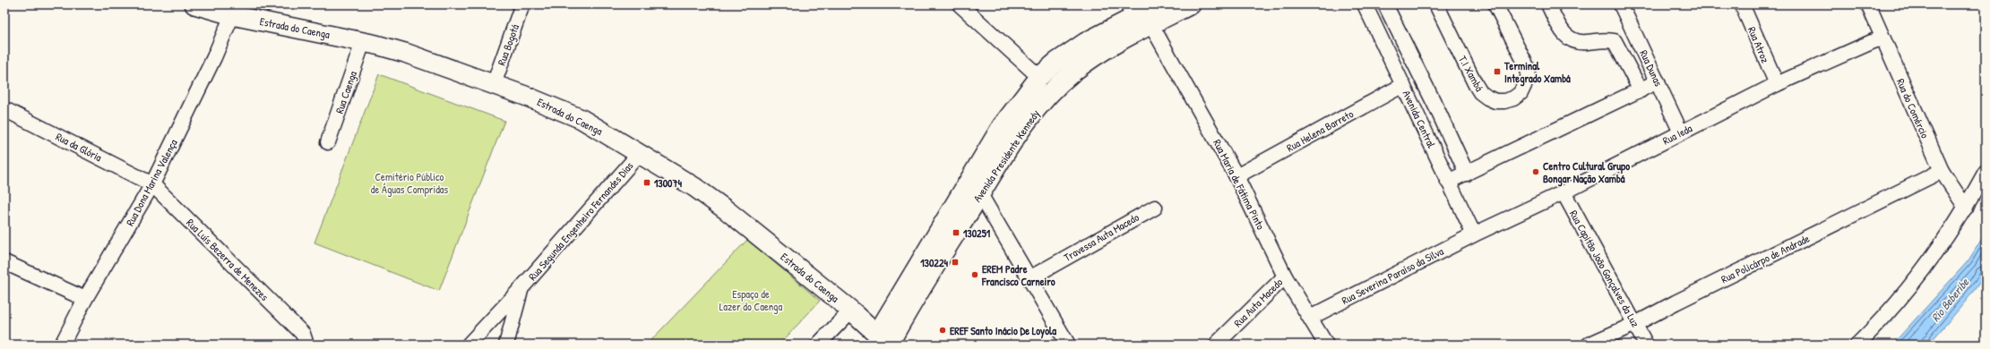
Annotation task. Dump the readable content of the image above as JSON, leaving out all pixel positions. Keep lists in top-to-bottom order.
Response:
{
  "streets": {
    "main road": ["Estrada do Caenga", "Avenida Presidente Kennedy"],
    "street": [
      "Rua Bogotá",
      "Rua Atroz",
      "Rua Dunas",
      "T.I Xambá",
      "Rua Caenga",
      "Rua do Comércio",
      "Avenida Central",
      "Rua Helena Barreto",
      "Rua Ieda",
      "Rua da Glória",
      "Rua Dona Marina Valença",
      "Rua Maria de Fátima Pinto",
      "Rua Segunda Engenheiro Fernandes Dias",
      "Travessa Auta Macedo",
      "Rua Policárpo de Andrade",
      "Rua Luís Bezerra de Menezes",
      "Rua Capitão João Gonçalves da Luz",
      "Rua Severina Paraíso da Silva",
      "Rua Auta Macedo"
    ]
  },
  "crossings": [
    ["Estrada do Caenga", "Rua Bogotá"],
    ["Estrada do Caenga", "Rua Caenga"],
    ["Estrada do Caenga", "Avenida Presidente Kennedy"],
    ["Estrada do Caenga", "Rua Dona Marina Valença"],
    ["Estrada do Caenga", "Rua Segunda Engenheiro Fernandes Dias"],
    ["Rua Atroz", "Rua Ieda"],
    ["Rua Dunas", "Rua Ieda"],
    ["Rua do Comércio", "Rua Ieda"],
    ["Rua do Comércio", "Rua Policárpo de Andrade"],
    ["Avenida Central", "Rua Helena Barreto"],
    ["Avenida Central", "Rua Ieda"],
    ["Avenida Central", "Rua Severina Paraíso da Silva"],
    ["Rua Helena Barreto", "Rua Maria de Fátima Pinto"],
    ["Rua Ieda", "Rua Capitão João Gonçalves da Luz"],
    ["Rua Ieda", "Rua Severina Paraíso da Silva"],
    ["Rua da Glória", "Rua Dona Marina Valença"],
    ["Rua da Glória", "Rua Luís Bezerra de Menezes"],
    ["Avenida Presidente Kennedy", "Rua Maria de Fátima Pinto"],
    ["Rua Dona Marina Valença", "Rua Luís Bezerra de Menezes"],
    ["Rua Maria de Fátima Pinto", "Rua Severina Paraíso da Silva"],
    ["Rua Maria de Fátima Pinto", "Rua Auta Macedo"],
    ["Rua Policárpo de Andrade", "Rua Capitão João Gonçalves da Luz"]
  ],
  "water": ["Rio Beberibe"],
  "parks": ["Cemitério Público de Águas Compridas", "Espaço de Lazer do Caenga"],
  "places": {
    "transit": [
      "Terminal Integrado Xambá",
      "130074",
      "130251",
      "130224"
    ],
    "other": ["Centro Cultural Grupo Bongar Nação Xambá", "EREM Padre Francisco Carneiro", "EREF Santo Inácio De Loyola"]
  }
}
